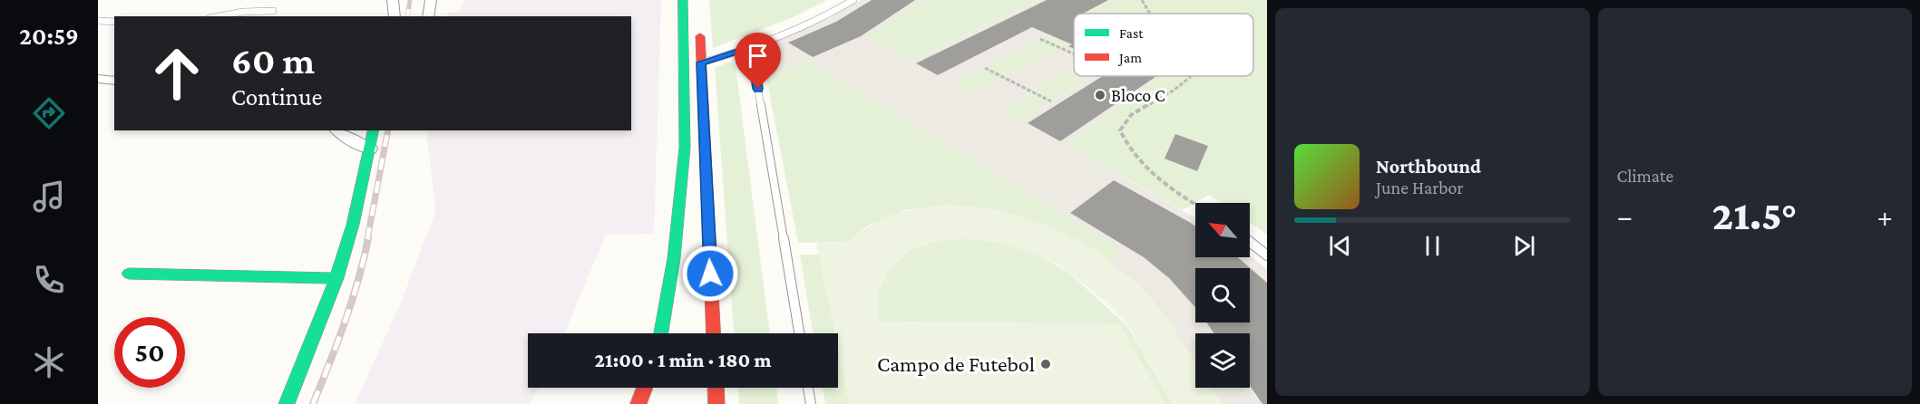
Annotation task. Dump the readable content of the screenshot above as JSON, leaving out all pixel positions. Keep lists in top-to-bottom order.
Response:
{
  "places": ["Bloco C", "Campo de Futebol"],
  "legend": ["Fast", "Jam"],
  "north": "top left",
  "page": {
    "tabs": "20:59",
    "tile": "Climate",
    "turn": ["60 m", "Continue"],
    "song": ["Northbound", "June Harbor"],
    "heat": ["−", "21.5°", "+"],
    "limit": "50",
    "trip": "21:00 · 1 min · 180 m"
  }
}
